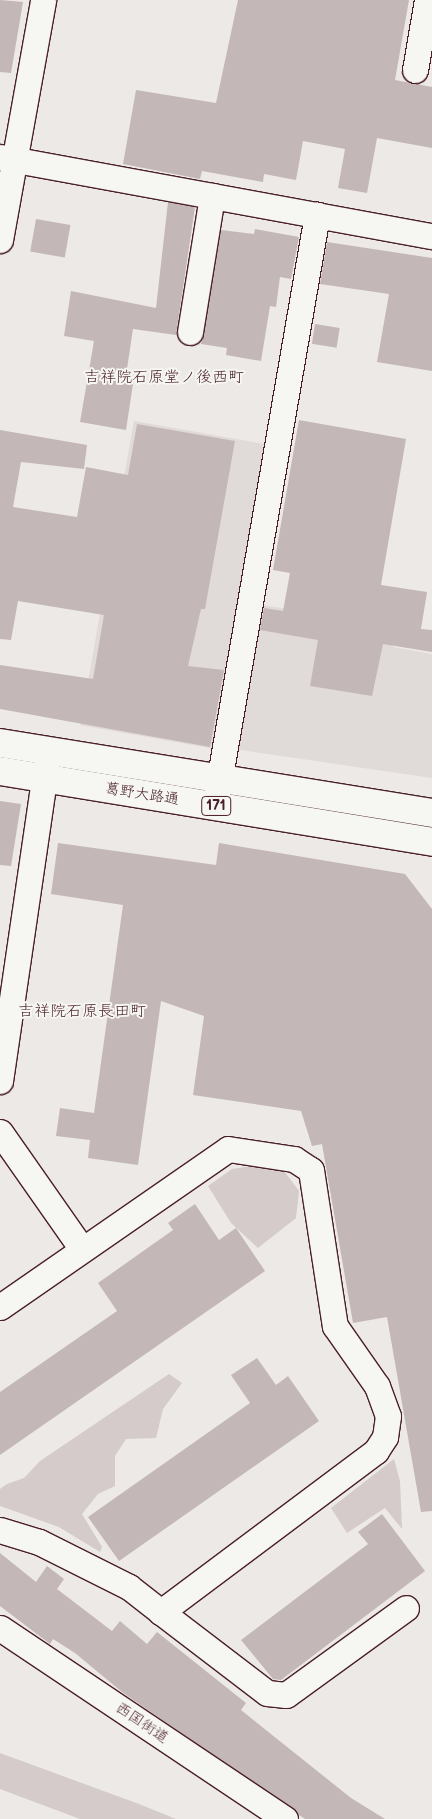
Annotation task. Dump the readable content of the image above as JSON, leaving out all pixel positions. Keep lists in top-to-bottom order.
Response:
{
  "streets": {
    "highway": ["葛野大路通", "171"],
    "street": ["西国街道"]
  },
  "districts": ["吉祥院石原堂ノ後西町", "吉祥院石原長田町"]
}
